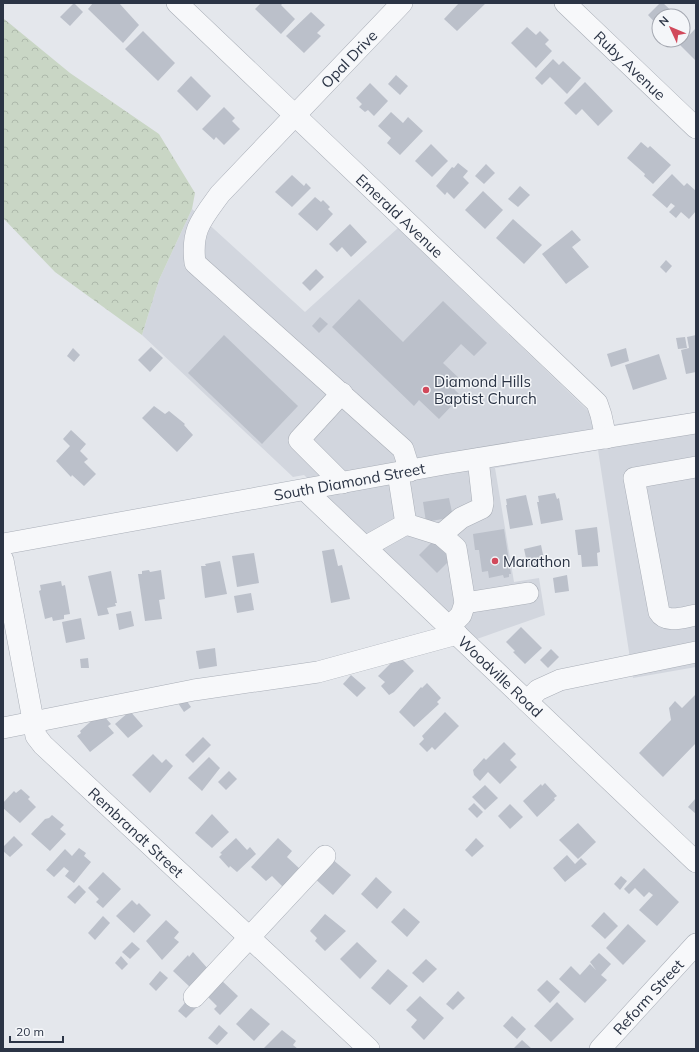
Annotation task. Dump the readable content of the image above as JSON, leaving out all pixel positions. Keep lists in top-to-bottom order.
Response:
{
  "streets": {
    "street": [
      "Opal Drive",
      "Ruby Avenue",
      "Emerald Avenue",
      "South Diamond Street",
      "Woodville Road",
      "Rembrandt Street",
      "Reform Street"
    ]
  },
  "crossings": [
    ["Opal Drive", "Emerald Avenue"],
    ["Opal Drive", "South Diamond Street"],
    ["Emerald Avenue", "South Diamond Street"],
    ["South Diamond Street", "Woodville Road"]
  ],
  "places": ["Diamond Hills Baptist Church", "Marathon"],
  "scale_bar": "20 m",
  "north": "top left"
}
